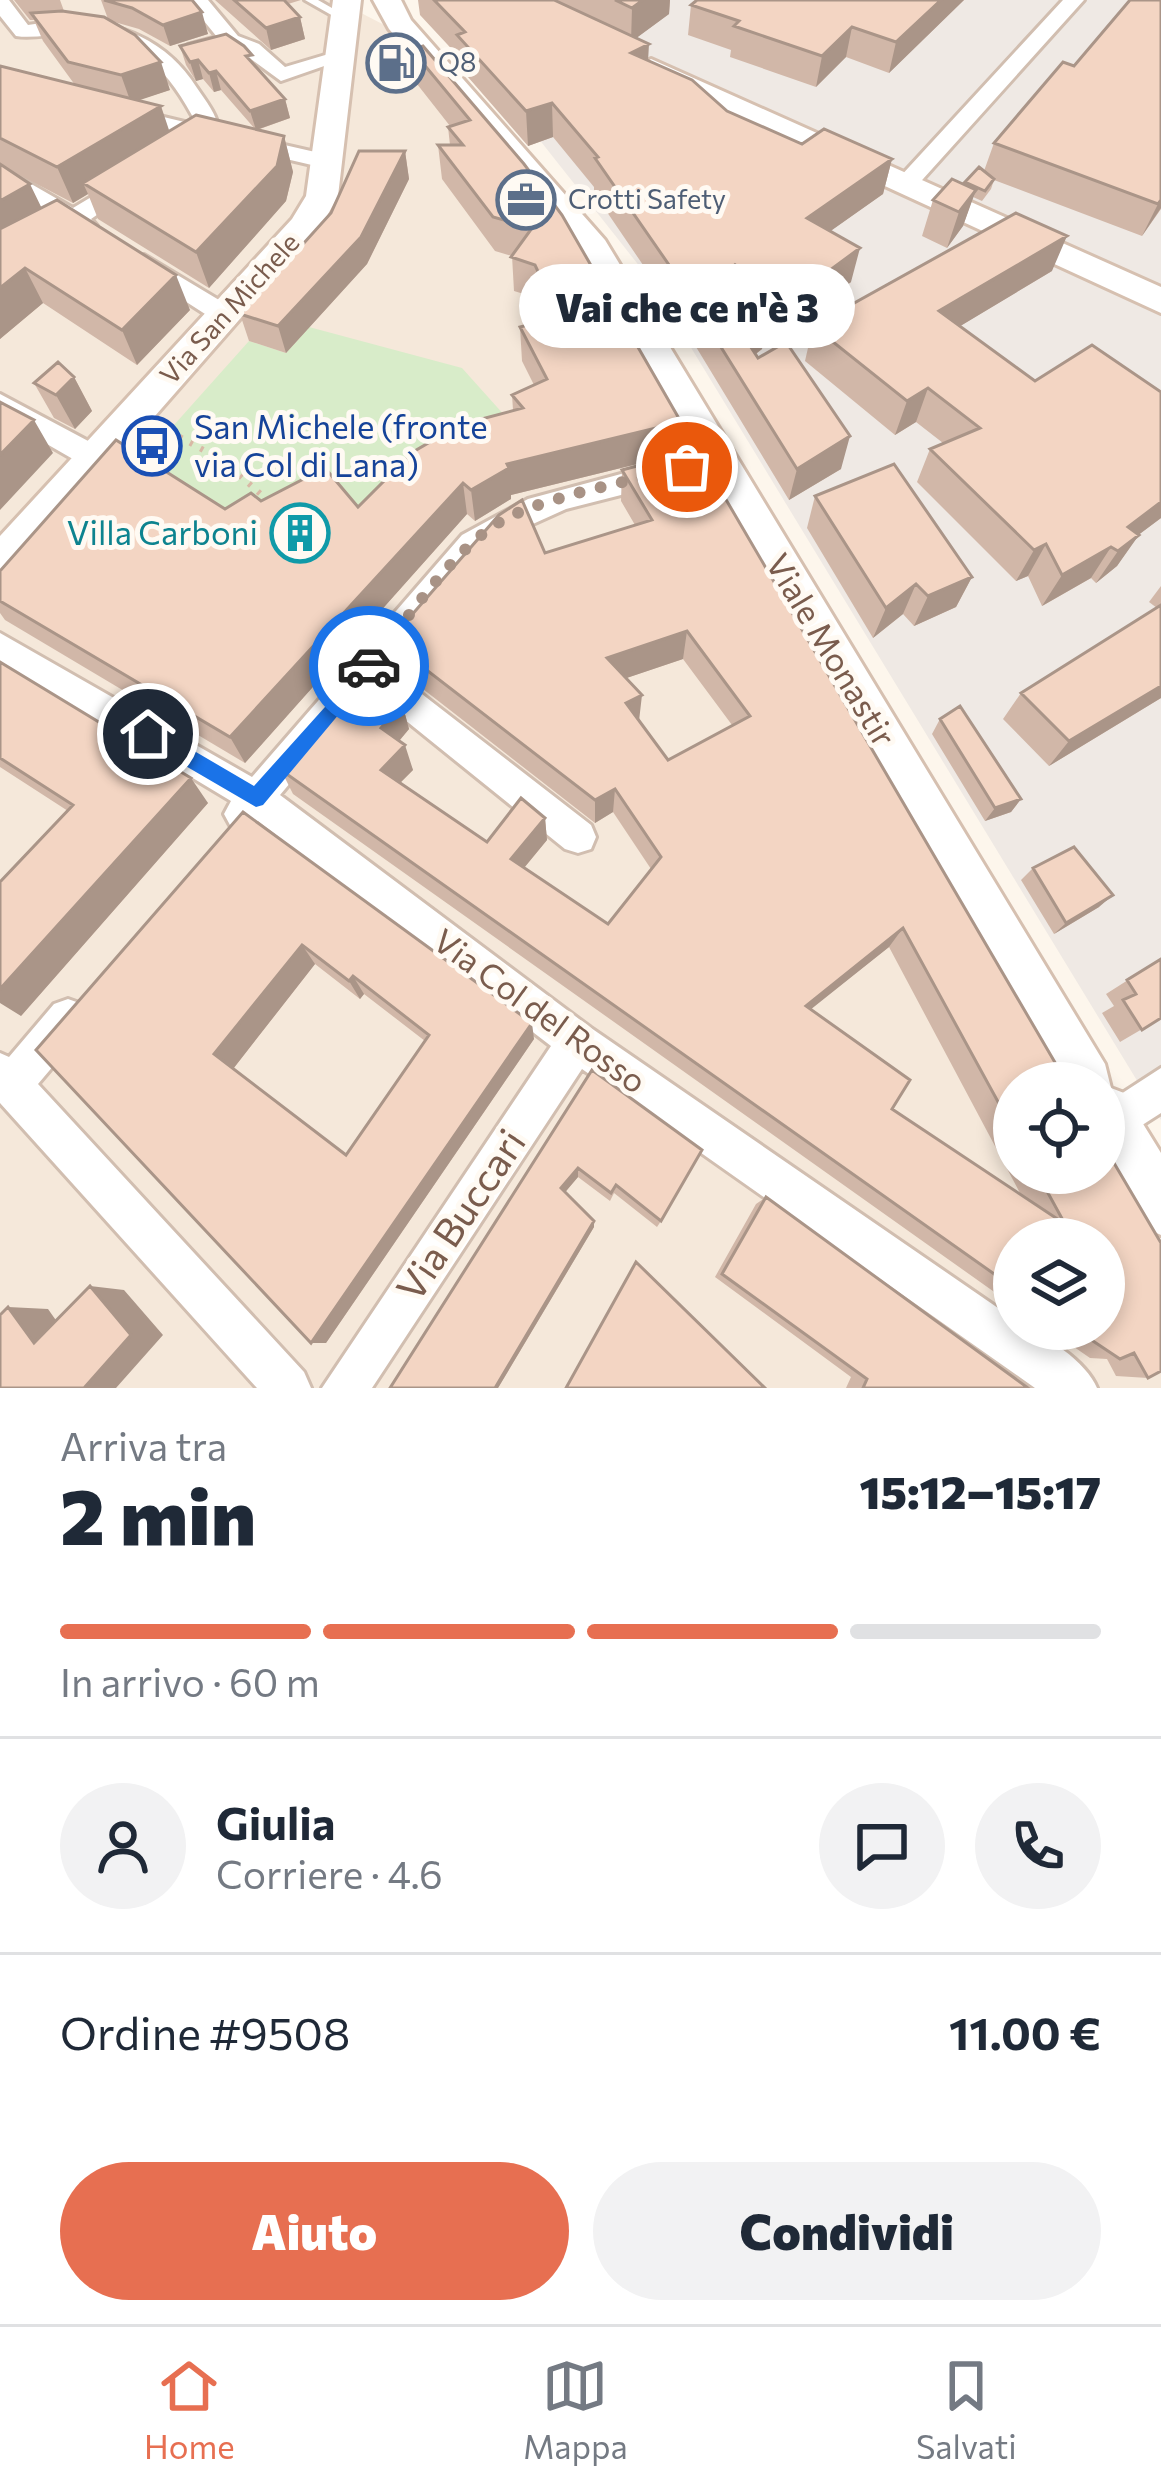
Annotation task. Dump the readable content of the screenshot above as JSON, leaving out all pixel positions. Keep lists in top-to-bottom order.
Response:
{
  "streets": {
    "main road": ["Via San Michele", "Viale Monastir"],
    "street": ["Via Col del Rosso", "Via Buccari"]
  },
  "crossings": [
    ["Via Col del Rosso", "Via Buccari"]
  ],
  "places": {
    "fuel station": ["Q8"],
    "office": ["Crotti Safety"],
    "bus stop": ["San Michele (fronte via Col di Lana)"],
    "other": ["Vai che ce n'è 3"],
    "building": ["Villa Carboni"]
  },
  "page": {
    "bubble": "Vai che ce n'è 3",
    "heading": ["2 min", "Arriva tra", "15:12–15:17"],
    "panel": [
      "Giulia",
      "Corriere · 4.6",
      "Ordine #9508",
      "11.00 €"
    ],
    "bar": "In arrivo · 60 m",
    "buttons": ["Aiuto", "Condividi"],
    "tabs": ["Home", "Mappa", "Salvati"]
  }
}
